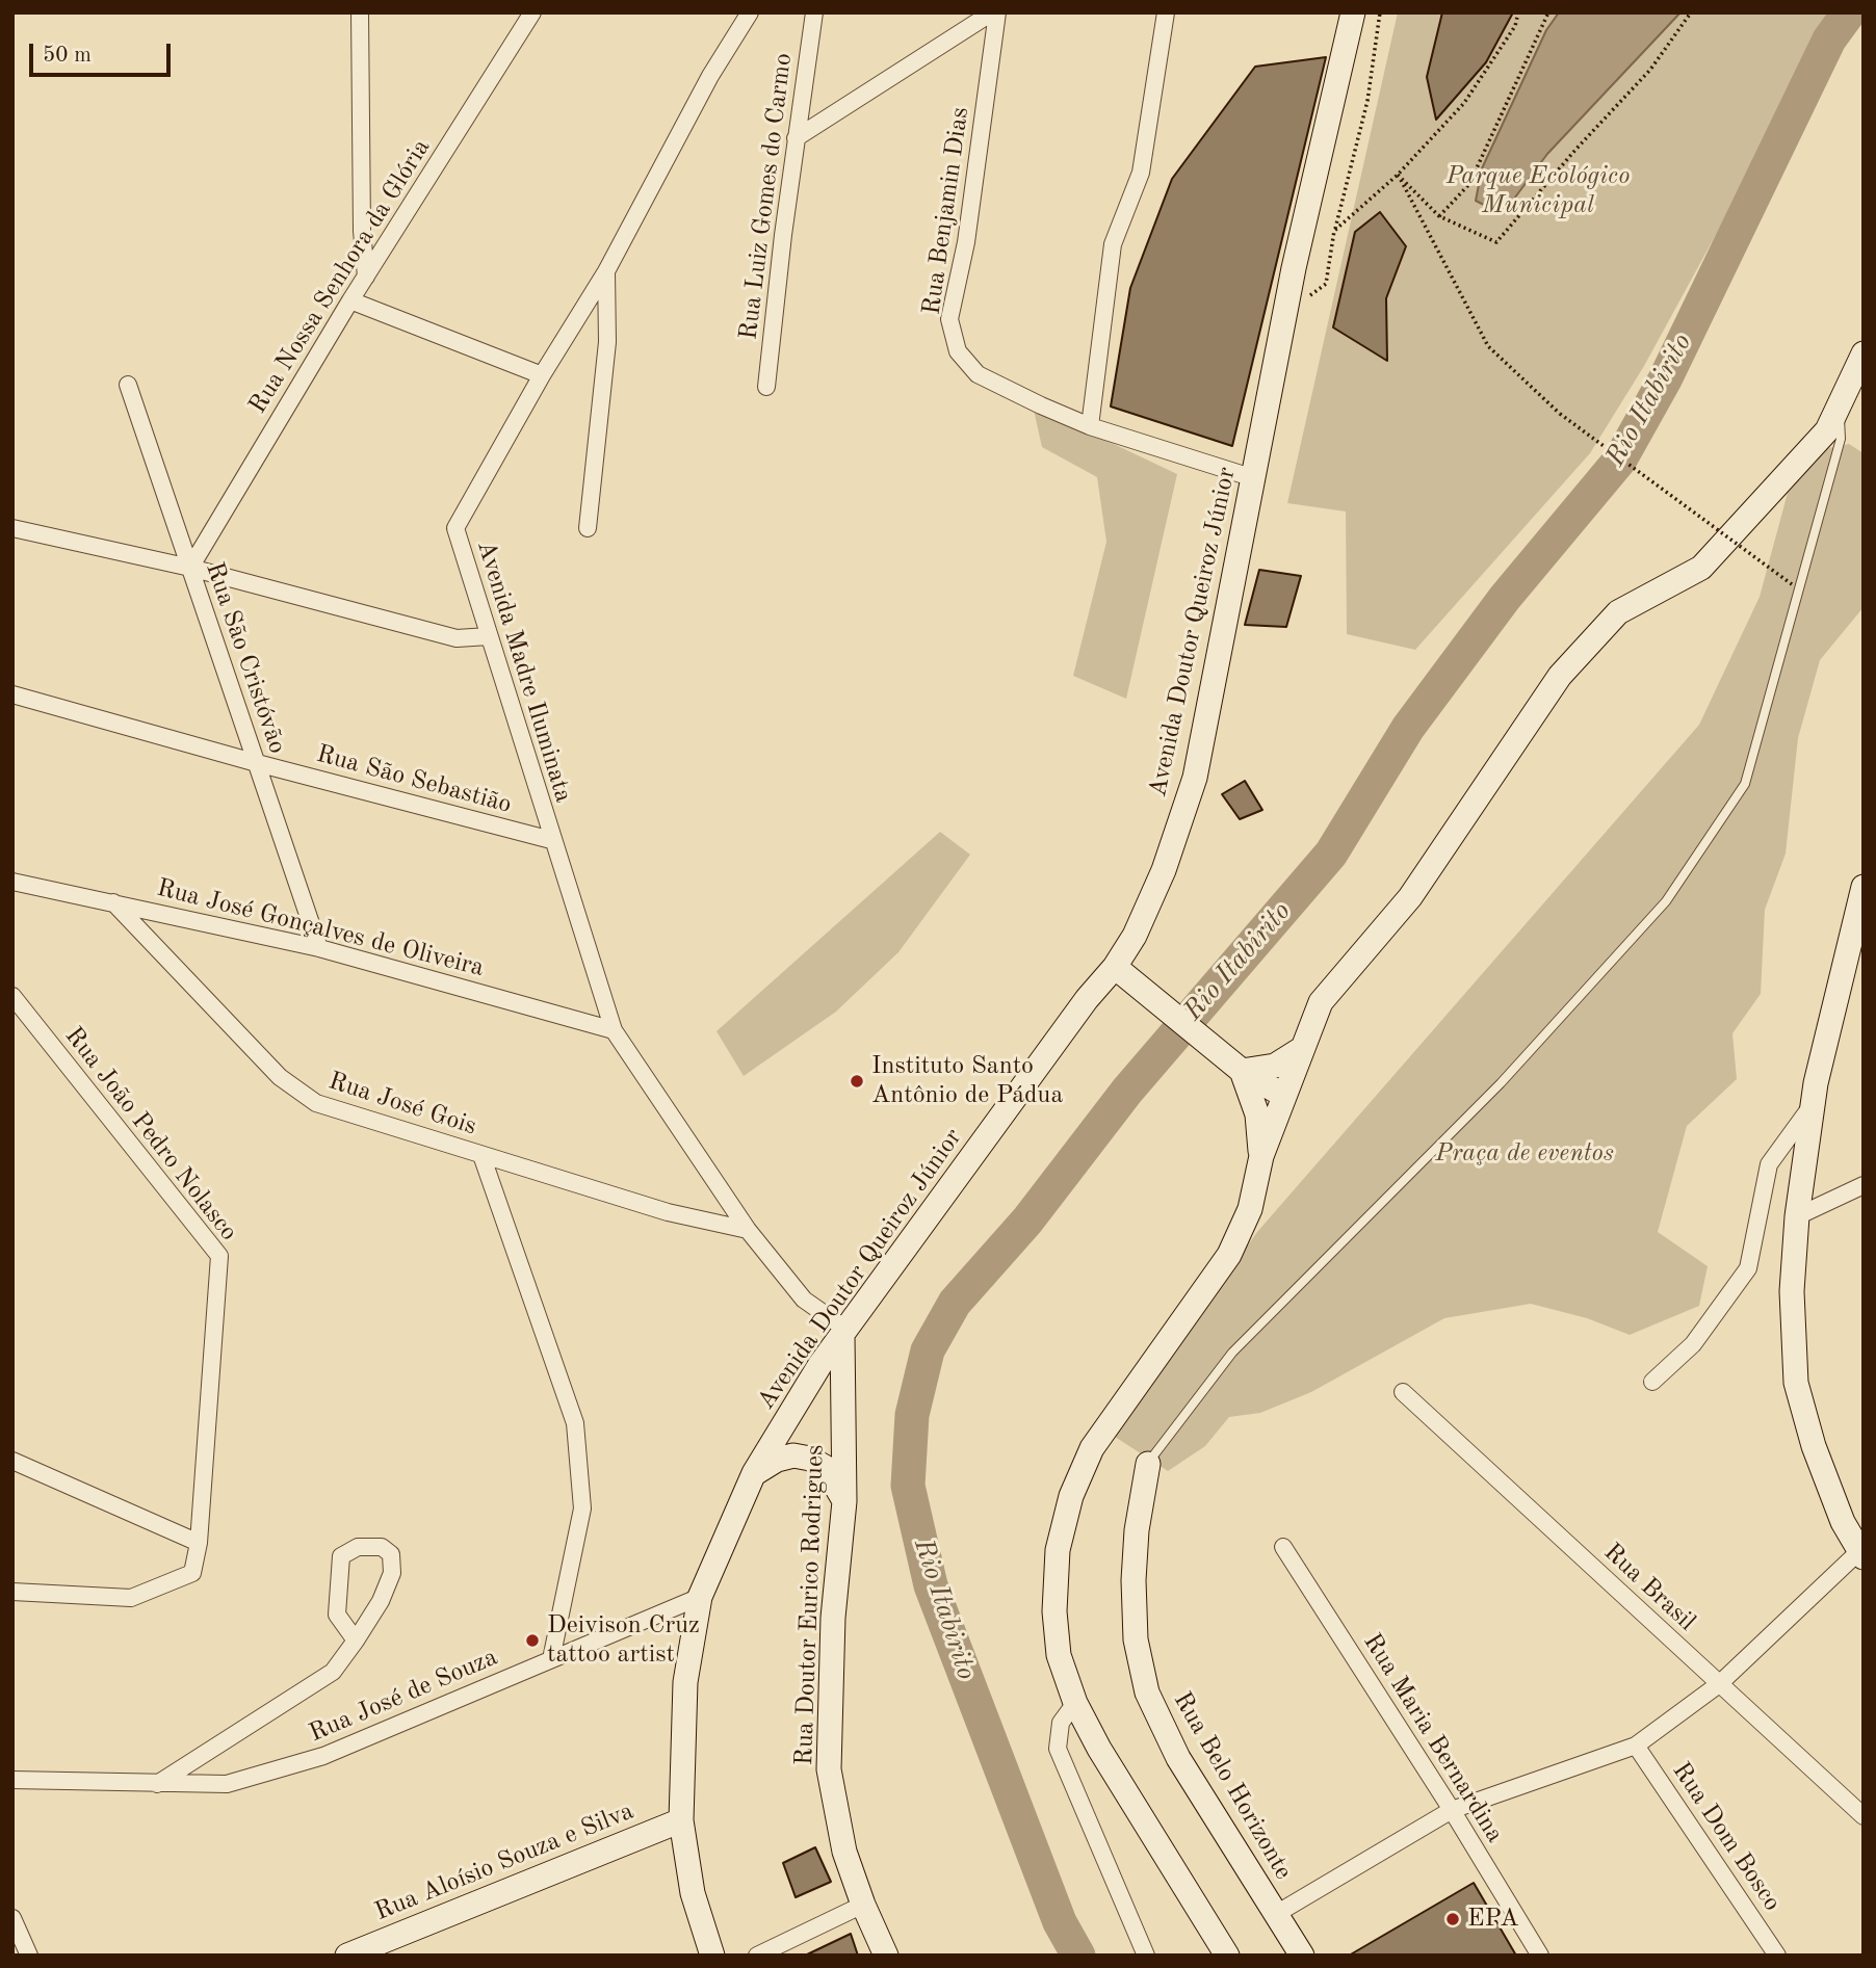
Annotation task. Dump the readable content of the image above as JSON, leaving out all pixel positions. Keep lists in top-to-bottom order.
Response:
{
  "streets": {
    "main road": [
      "Avenida Doutor Queiroz Júnior",
      "Rua Doutor Eurico Rodrigues",
      "Rua Belo Horizonte",
      "Rua Aloísio Souza e Silva"
    ],
    "street": [
      "Rua Luiz Gomes do Carmo",
      "Rua Benjamin Dias",
      "Rua Nossa Senhora da Glória",
      "Rua São Cristóvão",
      "Avenida Madre Iluminata",
      "Rua São Sebastião",
      "Rua José Gonçalves de Oliveira",
      "Rua José Gois",
      "Rua João Pedro Nolasco",
      "Rua Brasil",
      "Rua José de Souza",
      "Rua Maria Bernardina",
      "Rua Dom Bosco"
    ]
  },
  "crossings": [
    ["Rua Benjamin Dias", "Avenida Doutor Queiroz Júnior"],
    ["Rua Nossa Senhora da Glória", "Rua São Cristóvão"],
    ["Avenida Doutor Queiroz Júnior", "Avenida Madre Iluminata"],
    ["Avenida Doutor Queiroz Júnior", "Rua Doutor Eurico Rodrigues"],
    ["Avenida Doutor Queiroz Júnior", "Rua José de Souza"],
    ["Avenida Doutor Queiroz Júnior", "Rua Aloísio Souza e Silva"],
    ["Rua São Cristóvão", "Rua São Sebastião"],
    ["Rua São Cristóvão", "Rua José Gonçalves de Oliveira"],
    ["Avenida Madre Iluminata", "Rua São Sebastião"],
    ["Avenida Madre Iluminata", "Rua José Gonçalves de Oliveira"],
    ["Avenida Madre Iluminata", "Rua José Gois"],
    ["Avenida Madre Iluminata", "Rua Doutor Eurico Rodrigues"],
    ["Rua José Gonçalves de Oliveira", "Rua José Gois"]
  ],
  "water": ["Rio Itabirito"],
  "parks": ["Parque Ecológico Municipal", "Praça de eventos"],
  "places": ["Instituto Santo Antônio de Pádua", "Deivison Cruz tattoo artist", "EPA"],
  "scale_bar": "50 m"
}
